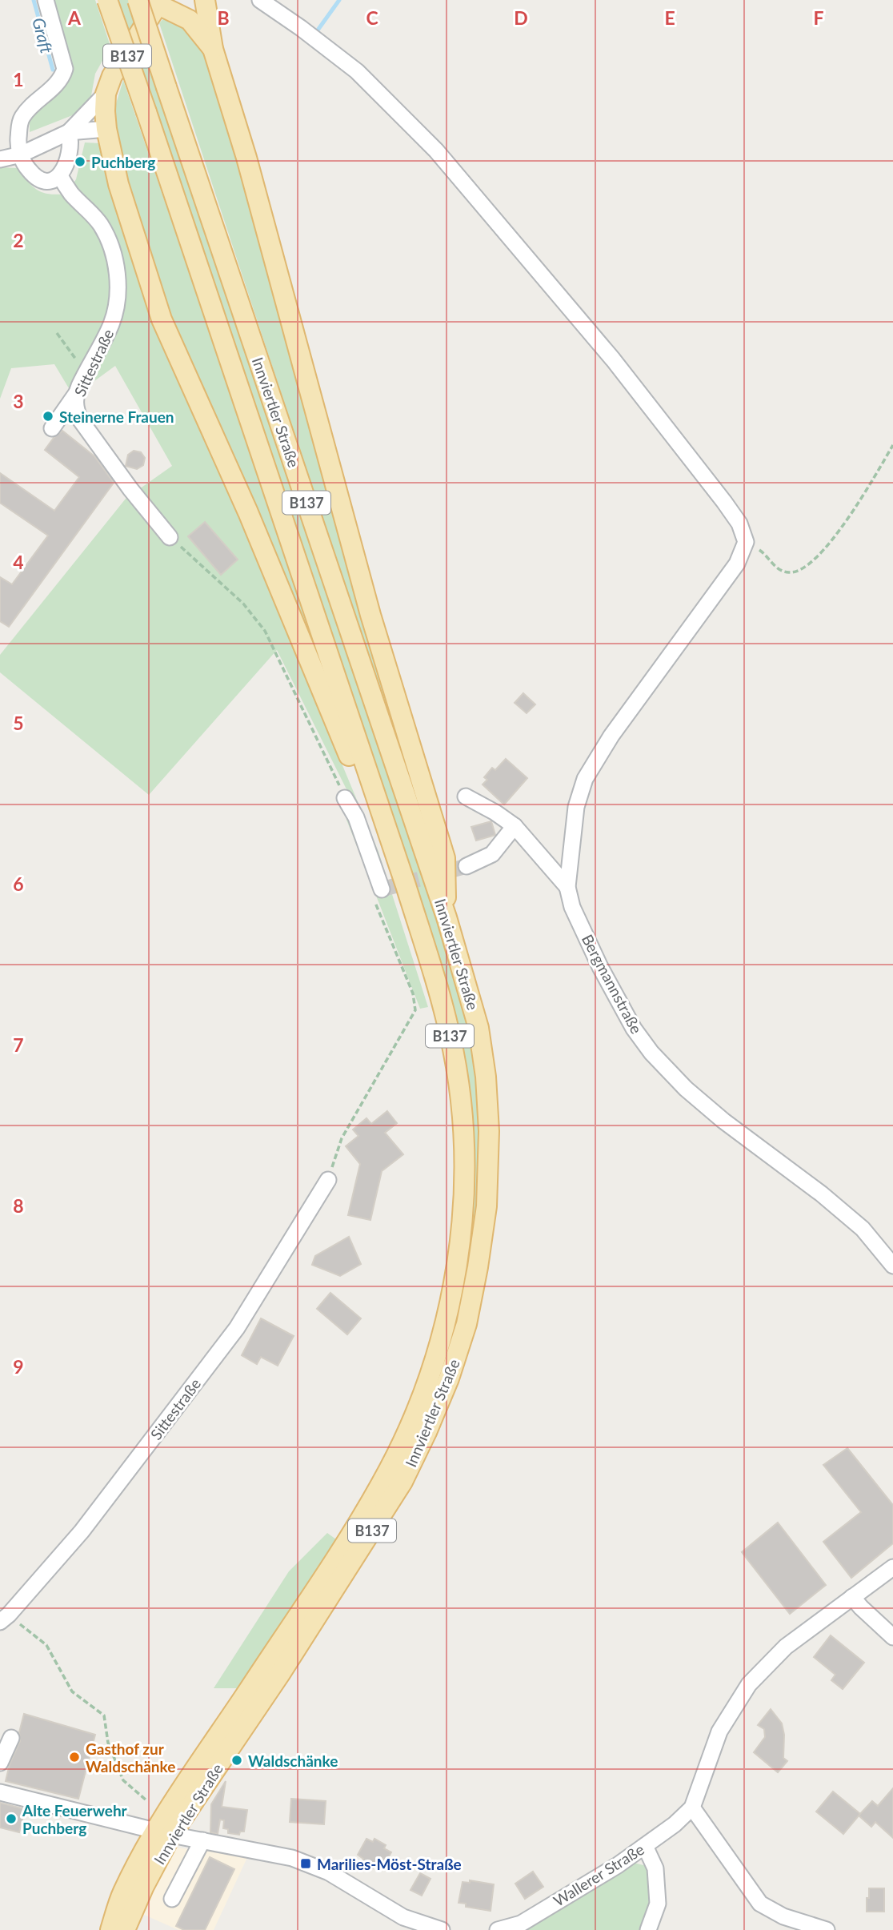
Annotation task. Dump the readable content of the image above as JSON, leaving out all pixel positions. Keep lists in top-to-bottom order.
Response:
{
  "streets": {
    "main road": ["B137", "Innviertler Straße"],
    "street": ["Sittestraße", "Bergmannstraße", "Wallerer Straße"]
  },
  "water": ["Graft"],
  "places": {
    "other": [
      "Puchberg",
      "Steinerne Frauen",
      "Gasthof zur Waldschänke",
      "Waldschänke",
      "Alte Feuerwehr Puchberg"
    ],
    "transit": ["Marilies-Möst-Straße"]
  },
  "grid": {
    "columns": [
      "A",
      "B",
      "C",
      "D",
      "E",
      "F"
    ],
    "rows": [
      "1",
      "2",
      "3",
      "4",
      "5",
      "6",
      "7",
      "8",
      "9"
    ]
  }
}
